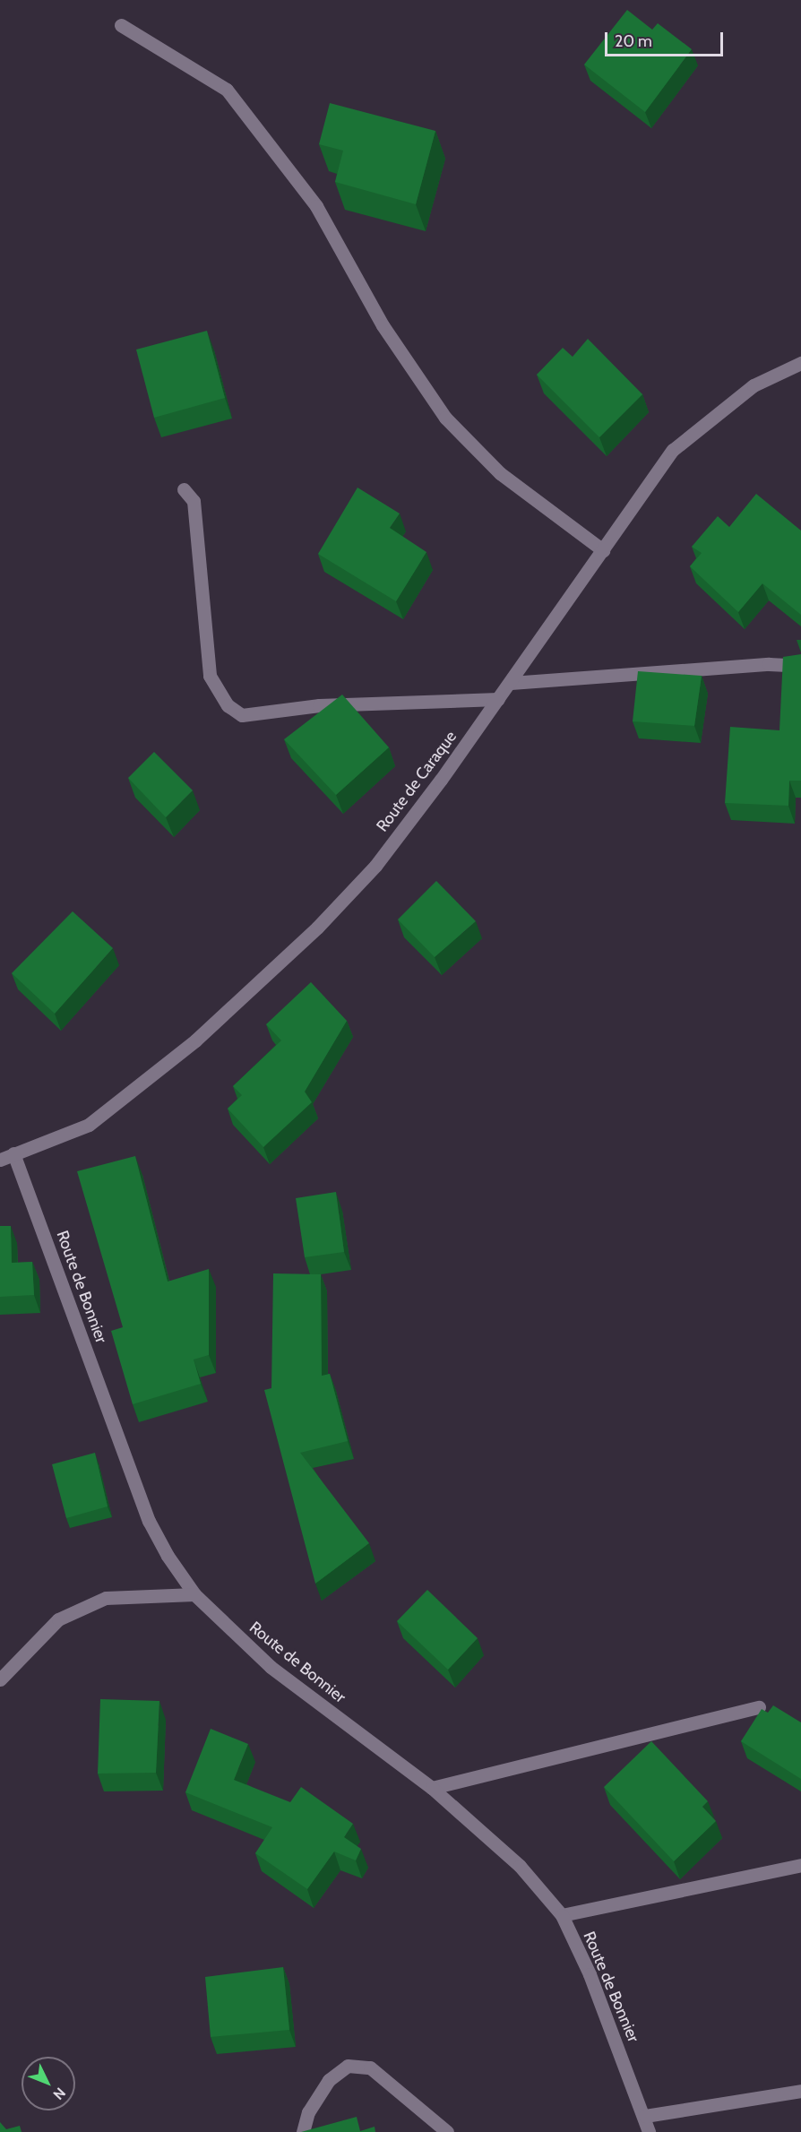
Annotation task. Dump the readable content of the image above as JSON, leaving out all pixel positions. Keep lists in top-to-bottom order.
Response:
{
  "streets": {
    "street": ["Route de Caraque", "Route de Bonnier"]
  },
  "crossings": [
    ["Route de Caraque", "Route de Bonnier"]
  ],
  "scale_bar": "20 m",
  "north": "bottom right"
}
